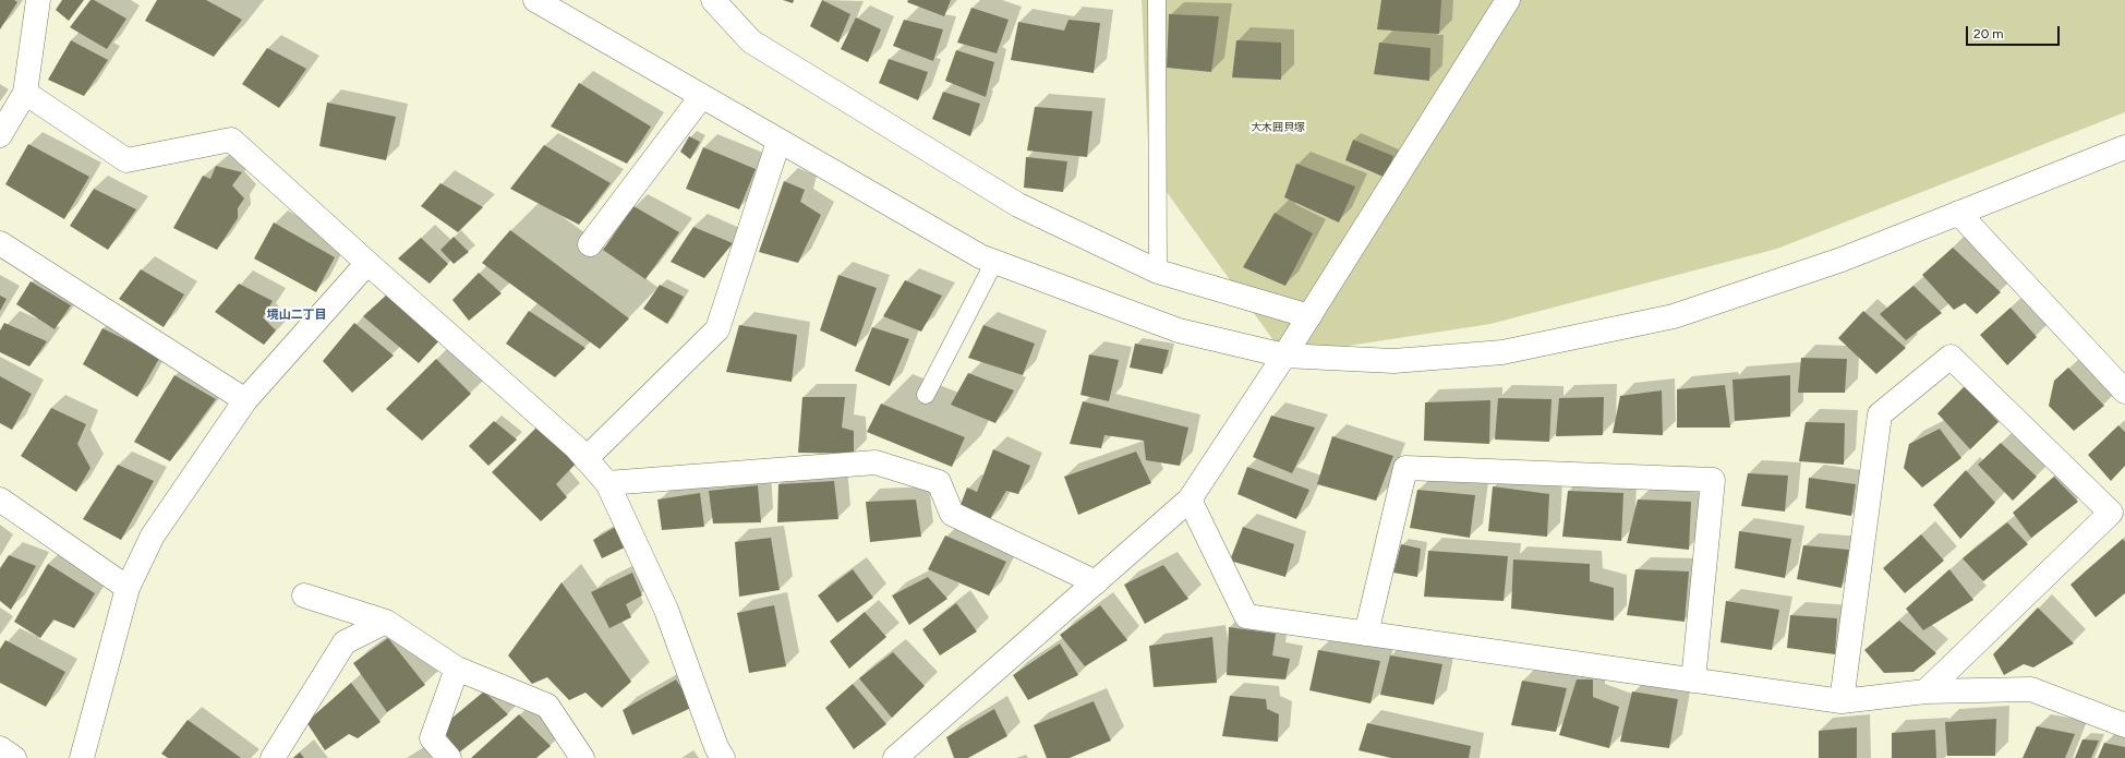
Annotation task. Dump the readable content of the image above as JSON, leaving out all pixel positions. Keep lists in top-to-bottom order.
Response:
{
  "districts": ["境山二丁目"],
  "parks": ["大木囲貝塚"],
  "scale_bar": "20 m"
}
